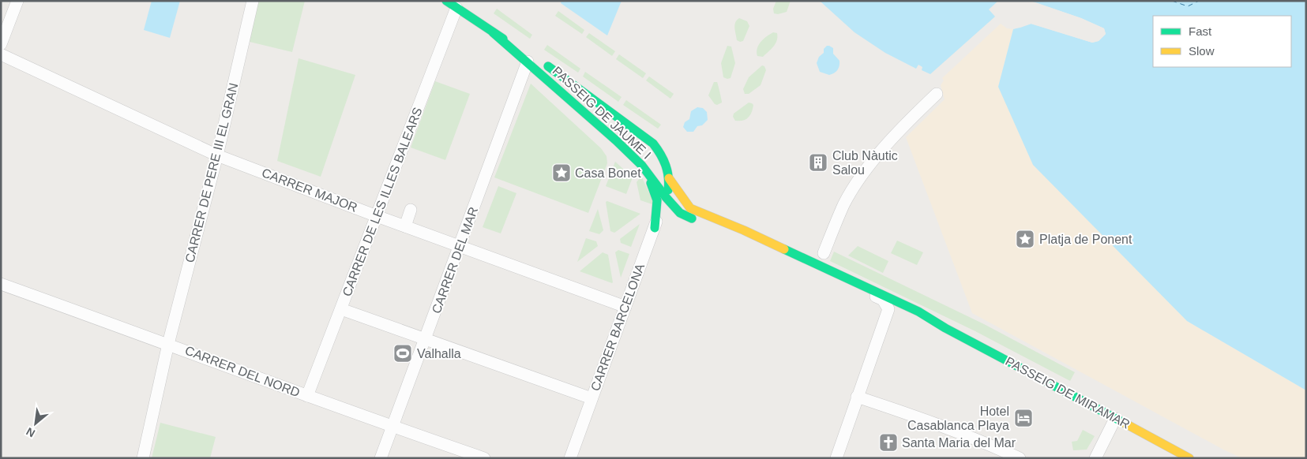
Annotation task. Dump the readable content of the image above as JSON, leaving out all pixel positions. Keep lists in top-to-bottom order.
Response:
{
  "streets": {
    "street": [
      "PASSEIG DE JAUME I",
      "CARRER DE PERE III EL GRAN",
      "CARRER MAJOR",
      "CARRER DE LES ILLES BALEARS",
      "CARRER DEL MAR",
      "CARRER BARCELONA",
      "CARRER DEL NORD",
      "PASSEIG DE MIRAMAR"
    ]
  },
  "crossings": [
    ["PASSEIG DE JAUME I", "CARRER DE LES ILLES BALEARS"],
    ["PASSEIG DE JAUME I", "CARRER DEL MAR"],
    ["PASSEIG DE JAUME I", "CARRER BARCELONA"],
    ["PASSEIG DE JAUME I", "PASSEIG DE MIRAMAR"],
    ["CARRER DE PERE III EL GRAN", "CARRER MAJOR"],
    ["CARRER DE PERE III EL GRAN", "CARRER DEL NORD"],
    ["CARRER MAJOR", "CARRER DE LES ILLES BALEARS"],
    ["CARRER MAJOR", "CARRER DEL MAR"],
    ["CARRER MAJOR", "CARRER BARCELONA"],
    ["CARRER DE LES ILLES BALEARS", "CARRER DEL NORD"],
    ["CARRER DEL MAR", "CARRER DEL NORD"],
    ["CARRER BARCELONA", "PASSEIG DE MIRAMAR"]
  ],
  "places": {
    "building": ["Club Nàutic Salou"],
    "place": ["Casa Bonet", "Platja de Ponent"],
    "sports": ["Valhalla"],
    "hotel": ["Hotel Casablanca Playa"],
    "church": ["Santa Maria del Mar"]
  },
  "legend": ["Fast", "Slow"],
  "north": "bottom left"
}
